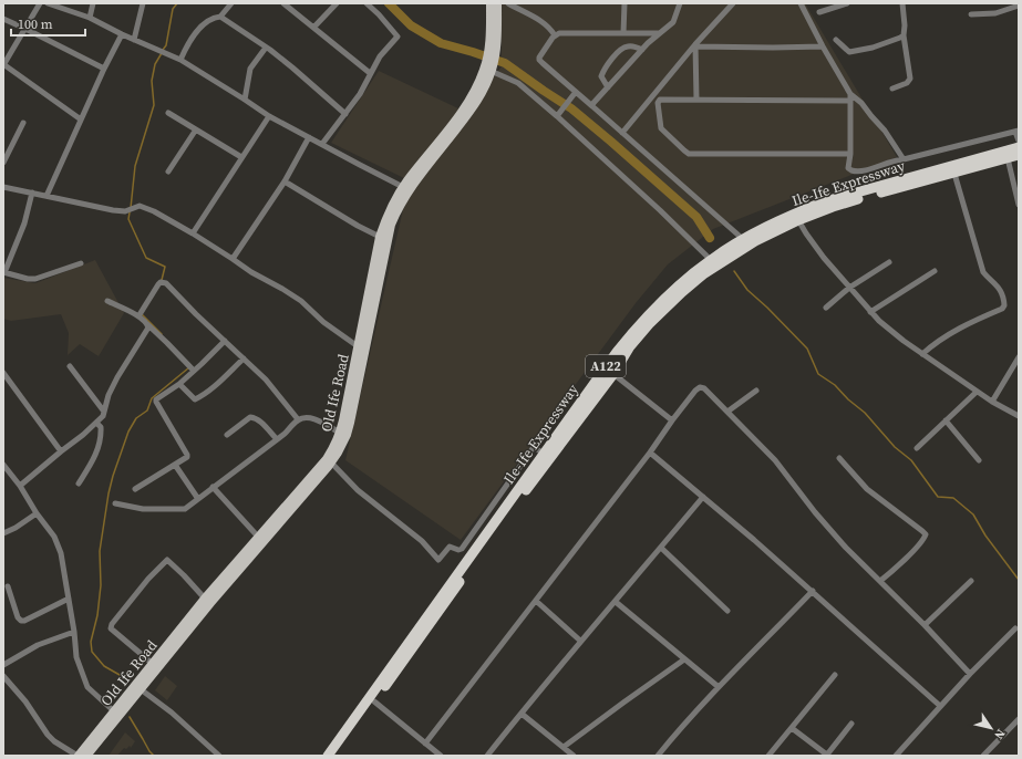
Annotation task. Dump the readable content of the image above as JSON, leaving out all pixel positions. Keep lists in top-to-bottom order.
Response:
{
  "streets": {
    "highway": ["Ile-Ife Expressway", "A122"],
    "main road": ["Old Ife Road"]
  },
  "scale_bar": "100 m",
  "north": "bottom right"
}
